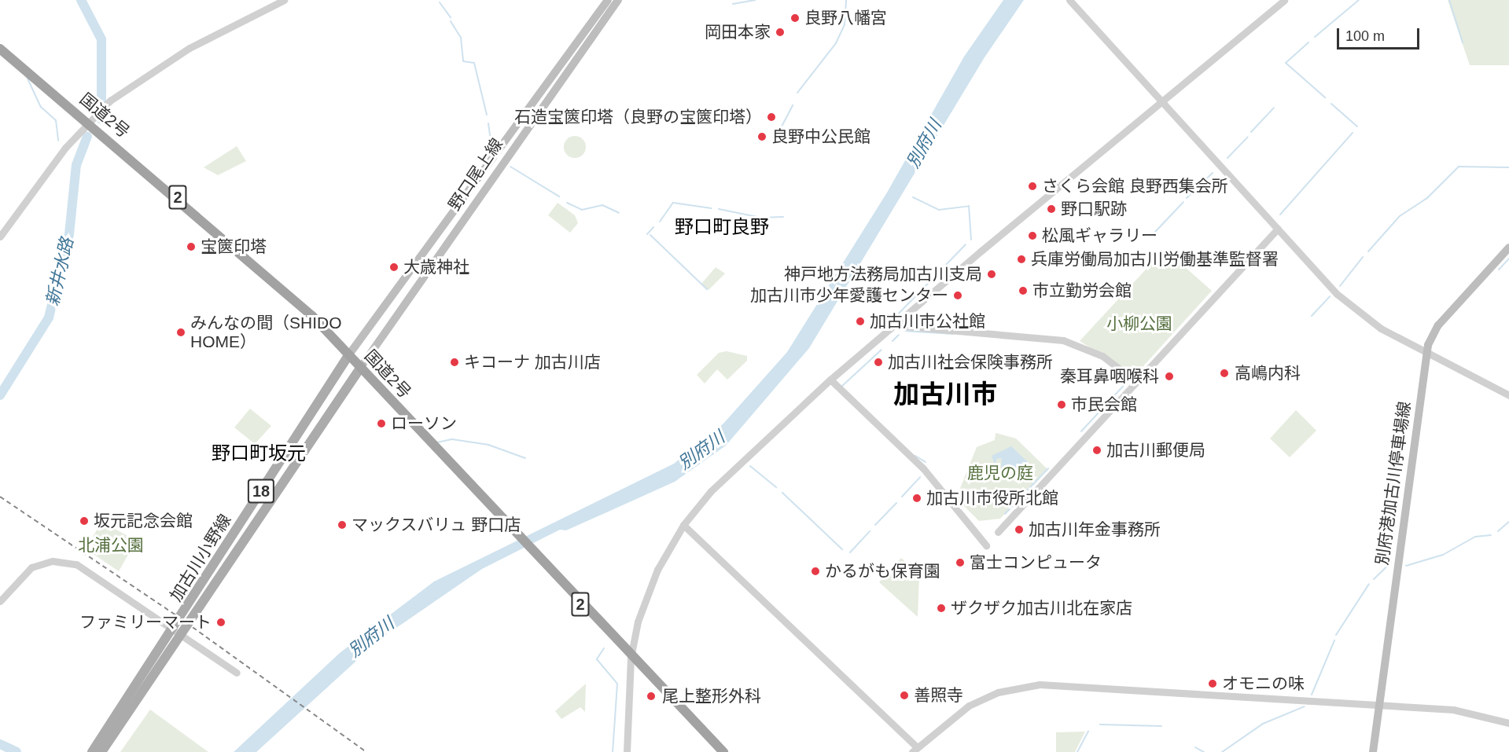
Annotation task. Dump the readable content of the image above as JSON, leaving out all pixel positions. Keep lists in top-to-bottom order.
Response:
{
  "streets": {
    "highway": ["国道2号", "2"],
    "main road": [
      "野口尾上線",
      "別府港加古川停車場線",
      "18",
      "加古川小野線"
    ]
  },
  "crossings": [
    ["国道2号", "野口尾上線"],
    ["国道2号", "加古川小野線"],
    ["野口尾上線", "加古川小野線"]
  ],
  "districts": ["野口町良野", "加古川市", "野口町坂元"],
  "water": ["別府川", "新井水路"],
  "parks": ["小柳公園", "鹿児の庭", "北浦公園"],
  "places": [
    "良野八幡宮",
    "岡田本家",
    "石造宝篋印塔（良野の宝篋印塔）",
    "良野中公民館",
    "さくら会館 良野西集会所",
    "野口駅跡",
    "松風ギャラリー",
    "宝篋印塔",
    "兵庫労働局加古川労働基準監督署",
    "大歳神社",
    "神戸地方法務局加古川支局",
    "市立勤労会館",
    "加古川市少年愛護センター",
    "加古川市公社館",
    "みんなの間（SHIDO HOME）",
    "キコーナ 加古川店",
    "加古川社会保険事務所",
    "高嶋内科",
    "秦耳鼻咽喉科",
    "市民会館",
    "ローソン",
    "加古川郵便局",
    "加古川市役所北館",
    "坂元記念会館",
    "マックスバリュ 野口店",
    "加古川年金事務所",
    "富士コンピュータ",
    "かるがも保育園",
    "ザクザク加古川北在家店",
    "ファミリーマート",
    "オモニの味",
    "善照寺",
    "尾上整形外科"
  ],
  "scale_bar": "100 m"
}
